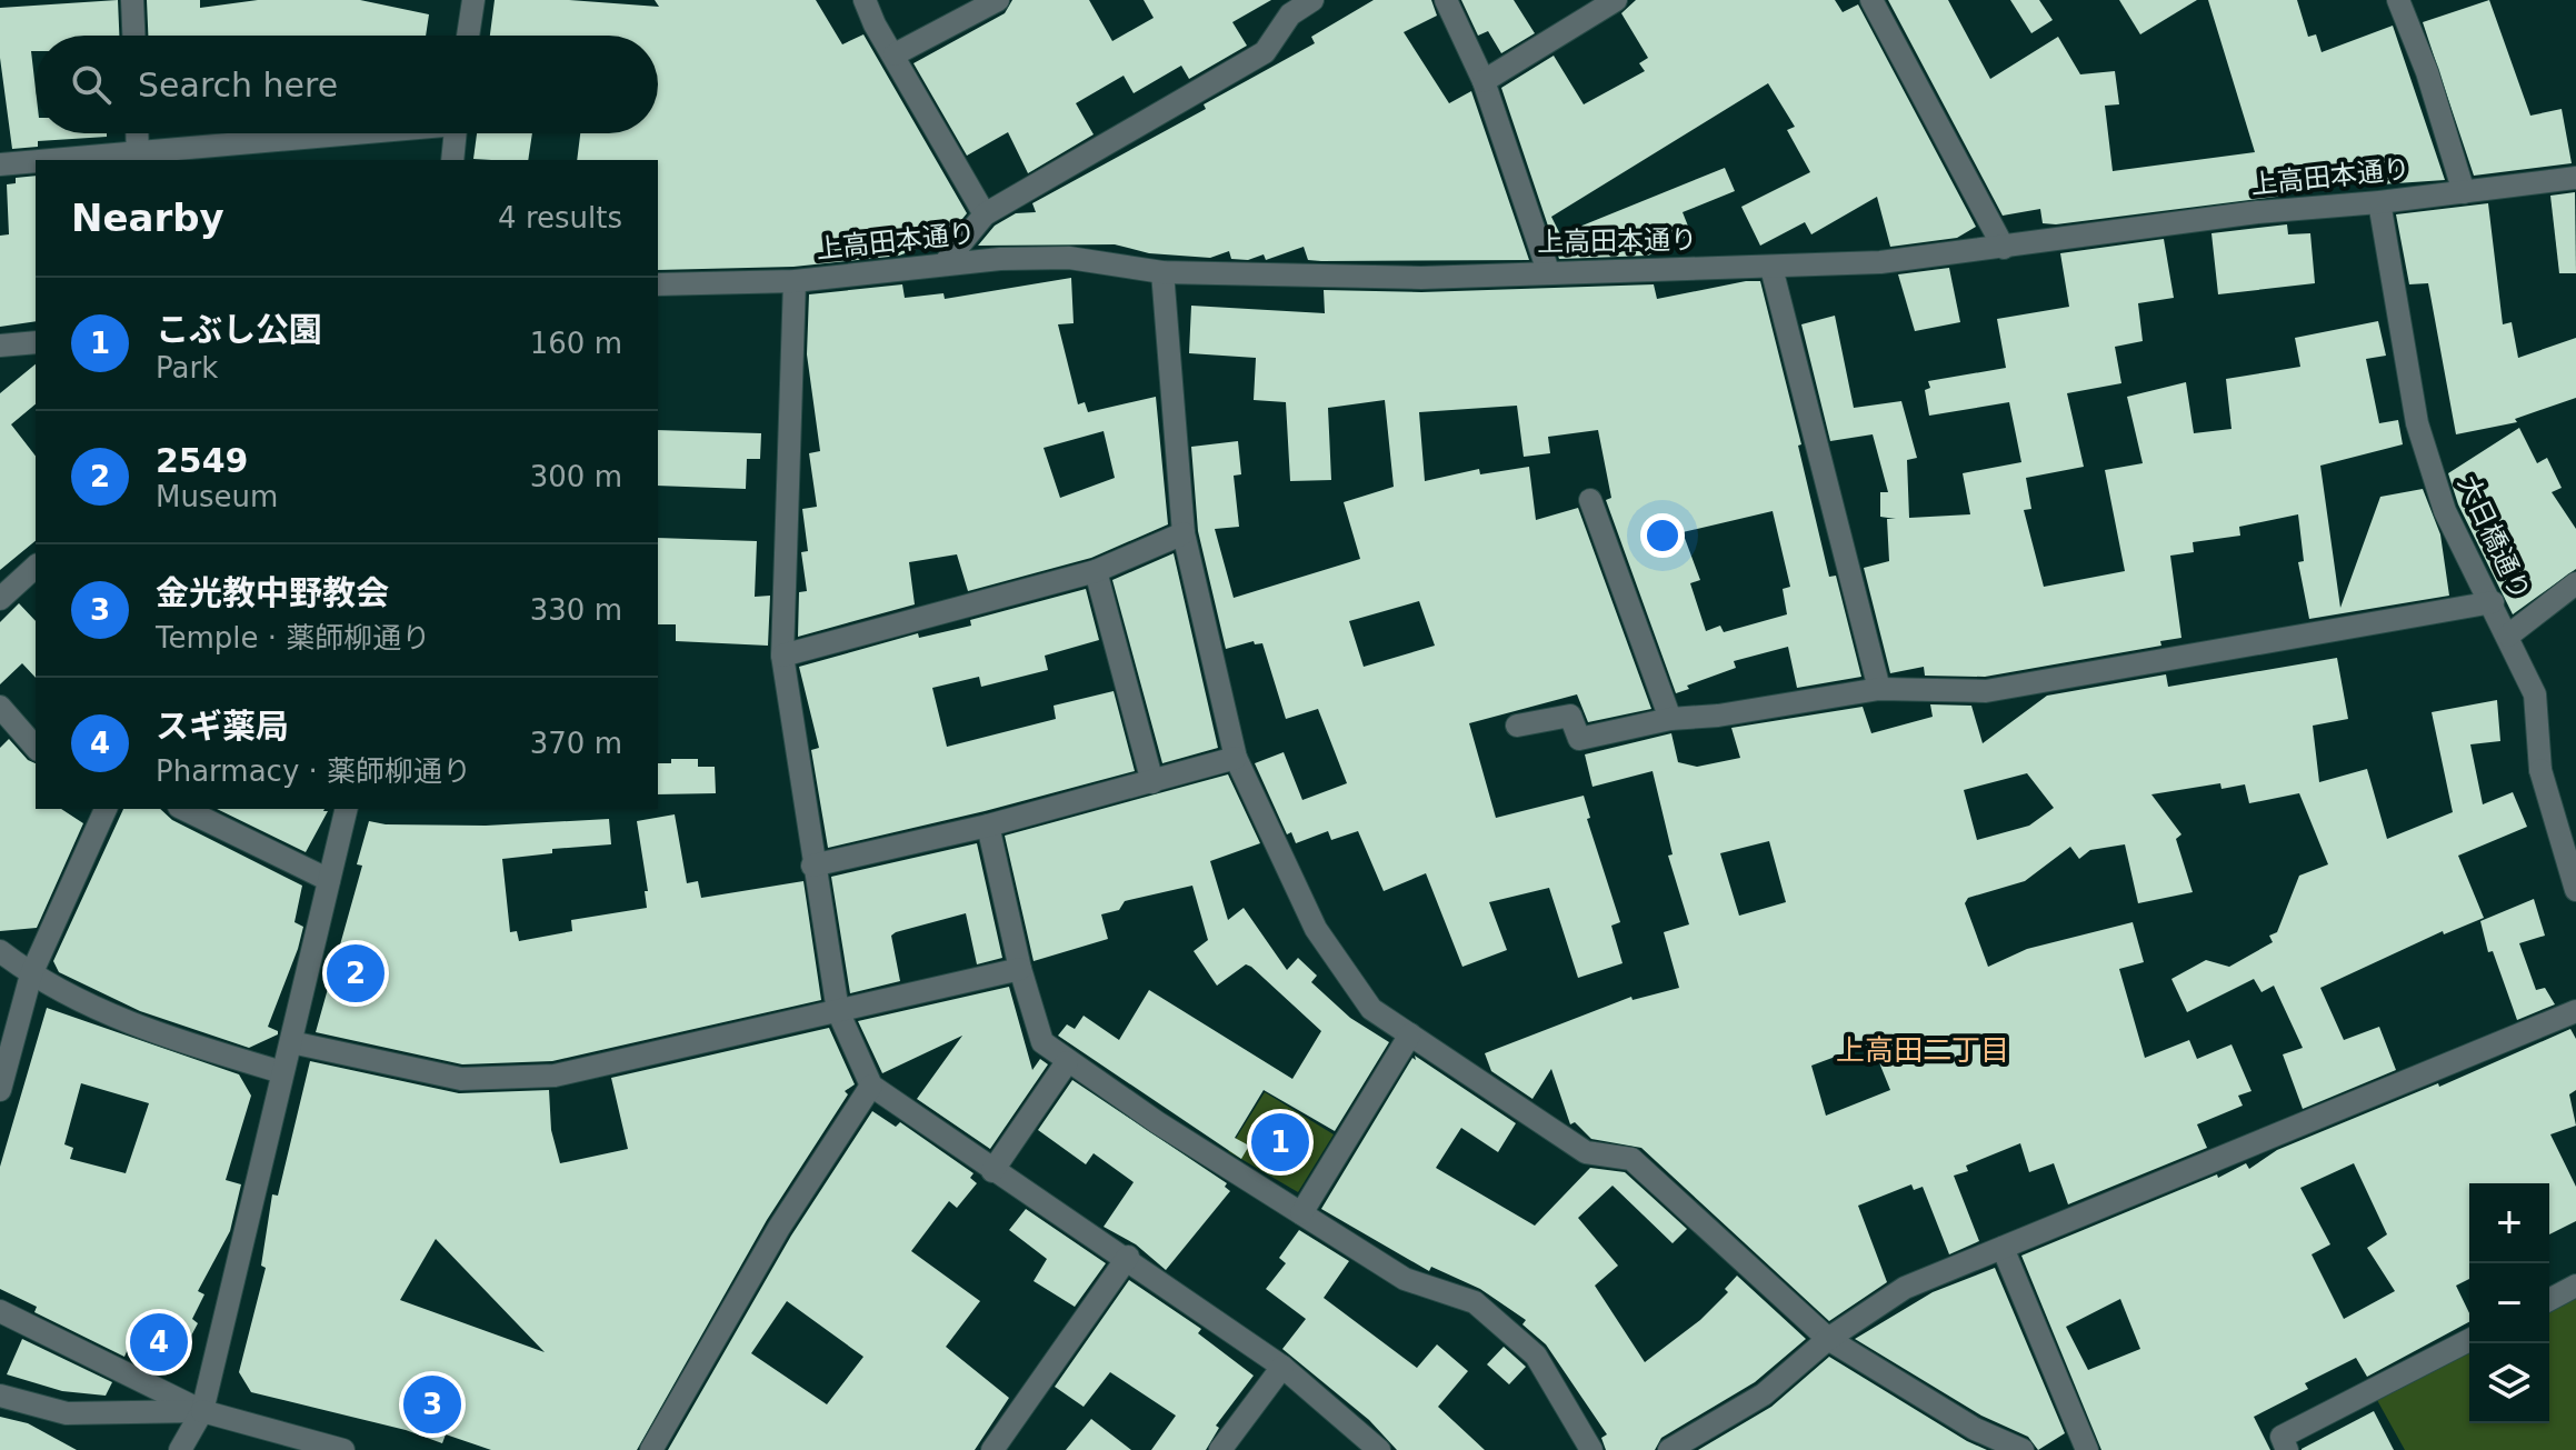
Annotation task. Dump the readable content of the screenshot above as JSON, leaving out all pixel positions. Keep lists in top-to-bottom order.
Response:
{
  "streets": {
    "street": ["上高田本通り", "大日橋通り"]
  },
  "crossings": [
    ["上高田本通り", "大日橋通り"]
  ],
  "districts": ["上高田二丁目"],
  "page": {
    "search": "Search here",
    "heading": ["Nearby", "4 results"],
    "list": [
      {
        "mark": "1",
        "name": "こぶし公園",
        "note": "Park",
        "value": "160 m"
      },
      {
        "mark": "2",
        "name": "2549",
        "note": "Museum",
        "value": "300 m"
      },
      {
        "mark": "3",
        "name": "金光教中野教会",
        "note": "Temple · 薬師柳通り",
        "value": "330 m"
      },
      {
        "mark": "4",
        "name": "スギ薬局",
        "note": "Pharmacy · 薬師柳通り",
        "value": "370 m"
      }
    ],
    "pins": [
      "2",
      "1",
      "4",
      "3"
    ],
    "map_buttons": ["+", "−"]
  }
}
